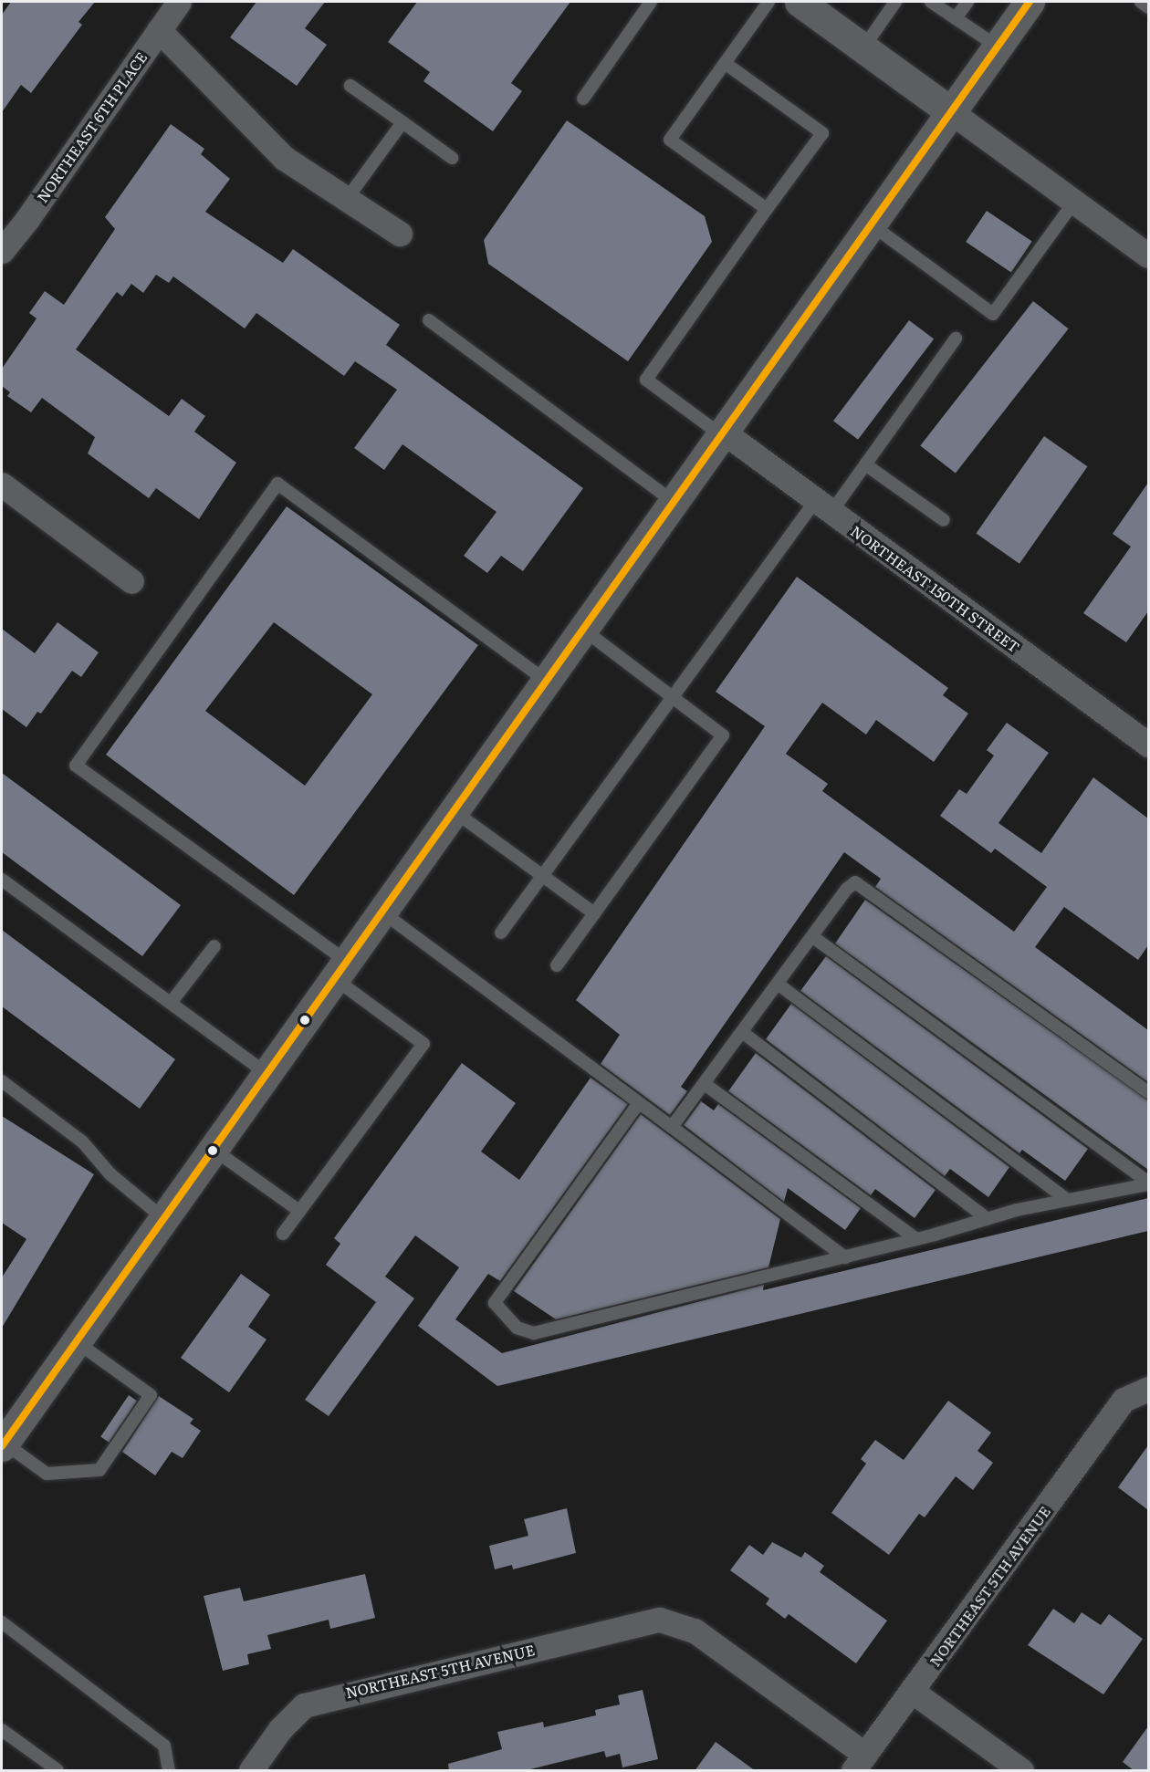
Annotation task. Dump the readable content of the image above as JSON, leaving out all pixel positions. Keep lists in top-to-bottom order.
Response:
{
  "streets": {
    "street": ["NORTHEAST 6TH PLACE", "NORTHEAST 150TH STREET", "NORTHEAST 5TH AVENUE"]
  }
}
